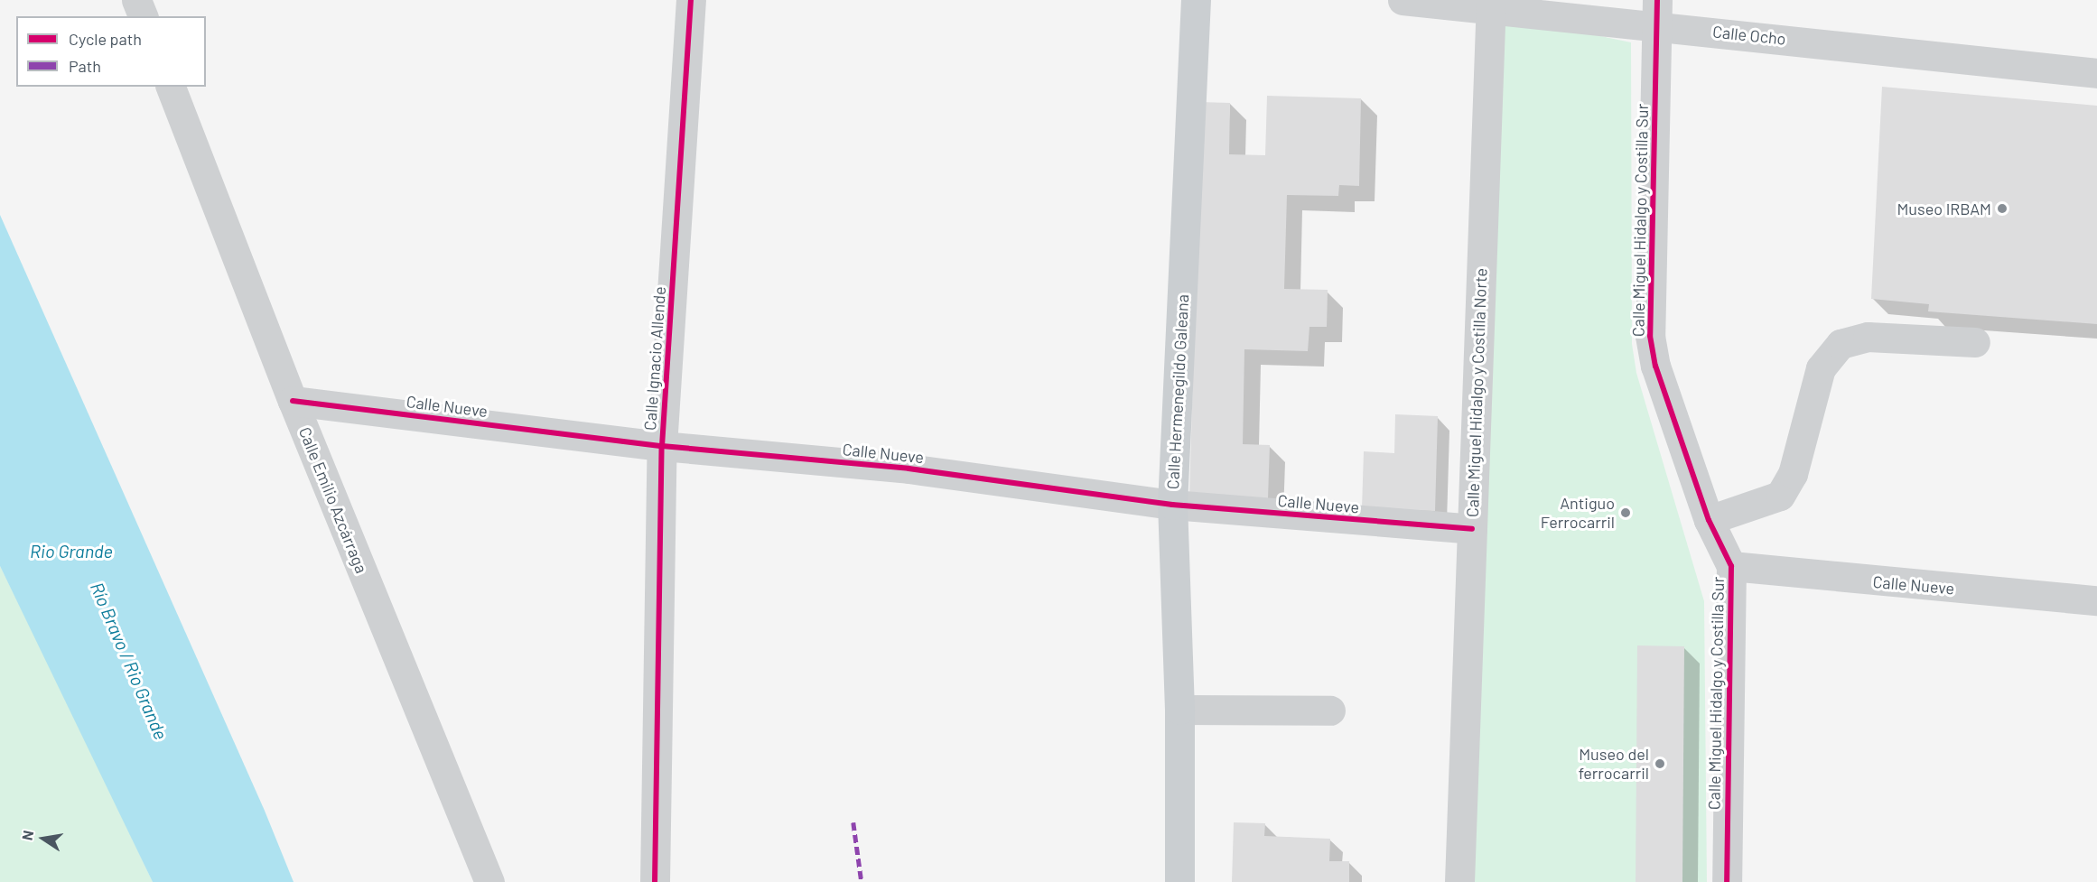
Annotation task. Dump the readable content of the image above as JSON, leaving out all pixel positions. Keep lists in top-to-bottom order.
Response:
{
  "streets": {
    "main road": ["Calle Hermenegildo Galeana"],
    "street": [
      "Calle Ocho",
      "Calle Miguel Hidalgo y Costilla Sur",
      "Calle Ignacio Allende",
      "Calle Miguel Hidalgo y Costilla Norte",
      "Calle Nueve",
      "Calle Emilio Azcárraga"
    ]
  },
  "crossings": [
    ["Calle Ocho", "Calle Miguel Hidalgo y Costilla Sur"],
    ["Calle Ocho", "Calle Miguel Hidalgo y Costilla Norte"],
    ["Calle Miguel Hidalgo y Costilla Sur", "Calle Nueve"],
    ["Calle Ignacio Allende", "Calle Nueve"],
    ["Calle Hermenegildo Galeana", "Calle Nueve"],
    ["Calle Miguel Hidalgo y Costilla Norte", "Calle Nueve"],
    ["Calle Nueve", "Calle Emilio Azcárraga"]
  ],
  "water": ["Rio Grande", "Río Bravo / Rio Grande"],
  "places": ["Museo IRBAM", "Antiguo Ferrocarril", "Museo del ferrocarril"],
  "legend": ["Cycle path", "Path"],
  "north": "left"
}
